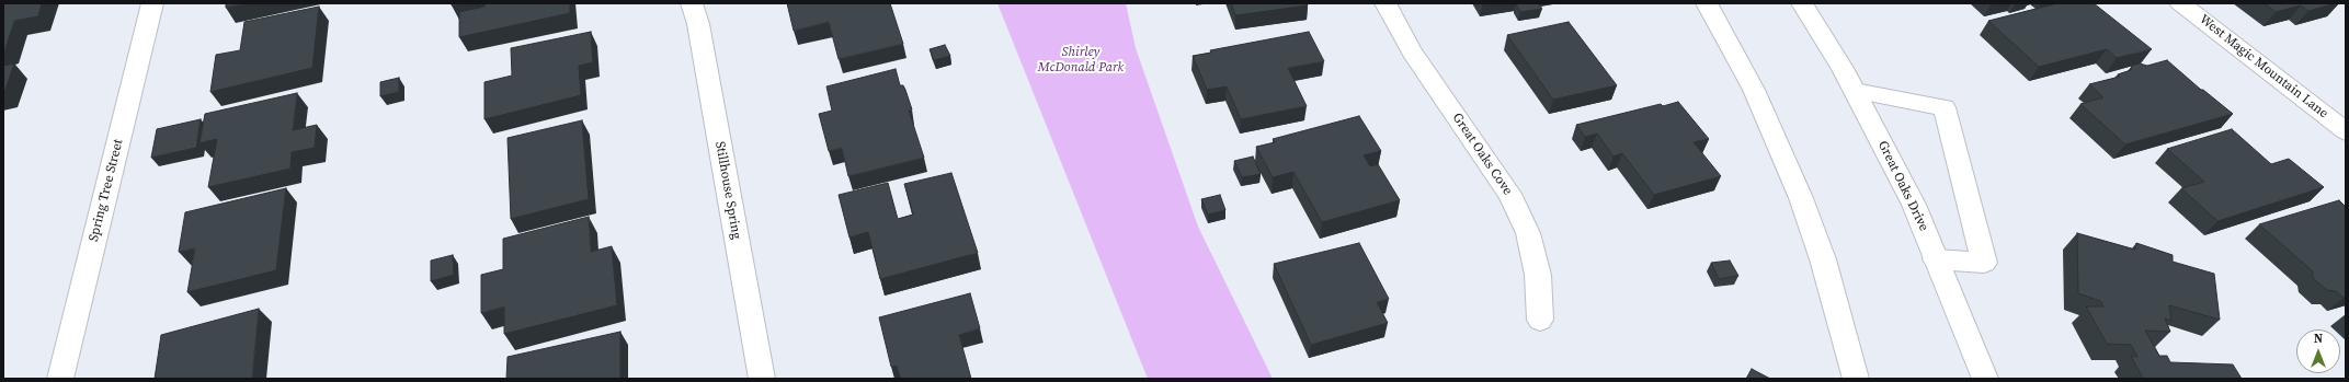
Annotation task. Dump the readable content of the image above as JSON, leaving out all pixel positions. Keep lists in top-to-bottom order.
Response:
{
  "streets": {
    "street": [
      "West Magic Mountain Lane",
      "Great Oaks Cove",
      "Great Oaks Drive",
      "Spring Tree Street",
      "Stillhouse Spring"
    ]
  },
  "parks": ["Shirley McDonald Park"],
  "north": "top"
}
